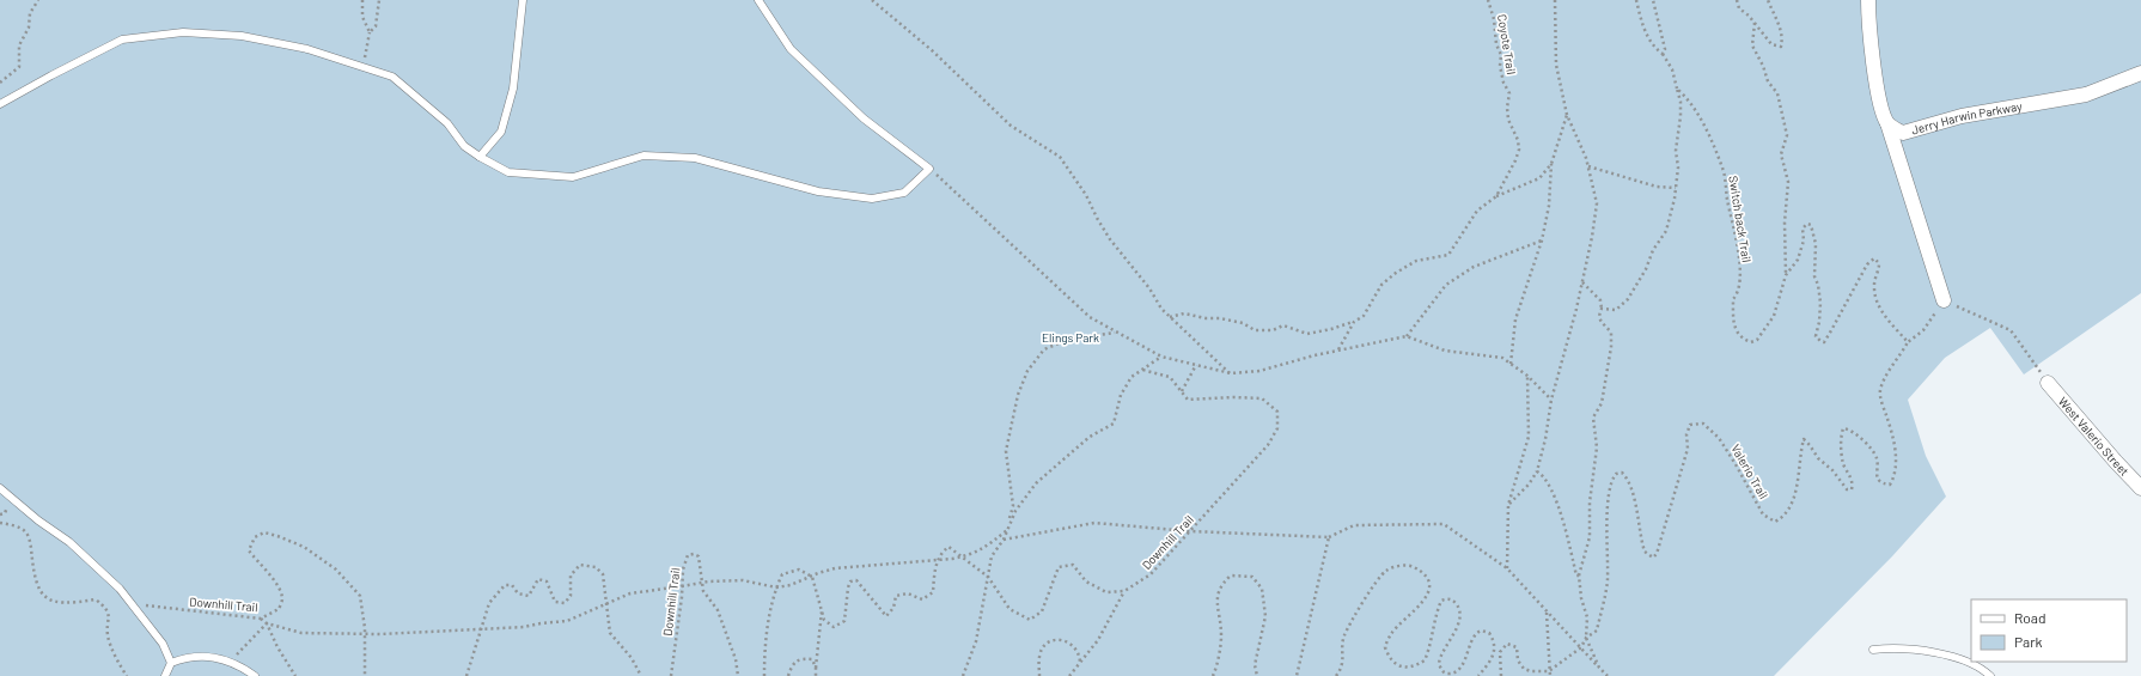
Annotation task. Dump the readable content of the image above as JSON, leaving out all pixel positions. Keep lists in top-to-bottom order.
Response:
{
  "streets": {
    "street": ["Jerry Harwin Parkway", "West Valerio Street"],
    "path": [
      "Coyote Trail",
      "Switch back Trail",
      "Valerio Trail",
      "Downhill Trail"
    ]
  },
  "crossings": [
    ["Switch back Trail", "Valerio Trail"]
  ],
  "parks": ["Elings Park"],
  "legend": ["Road", "Park"]
}
